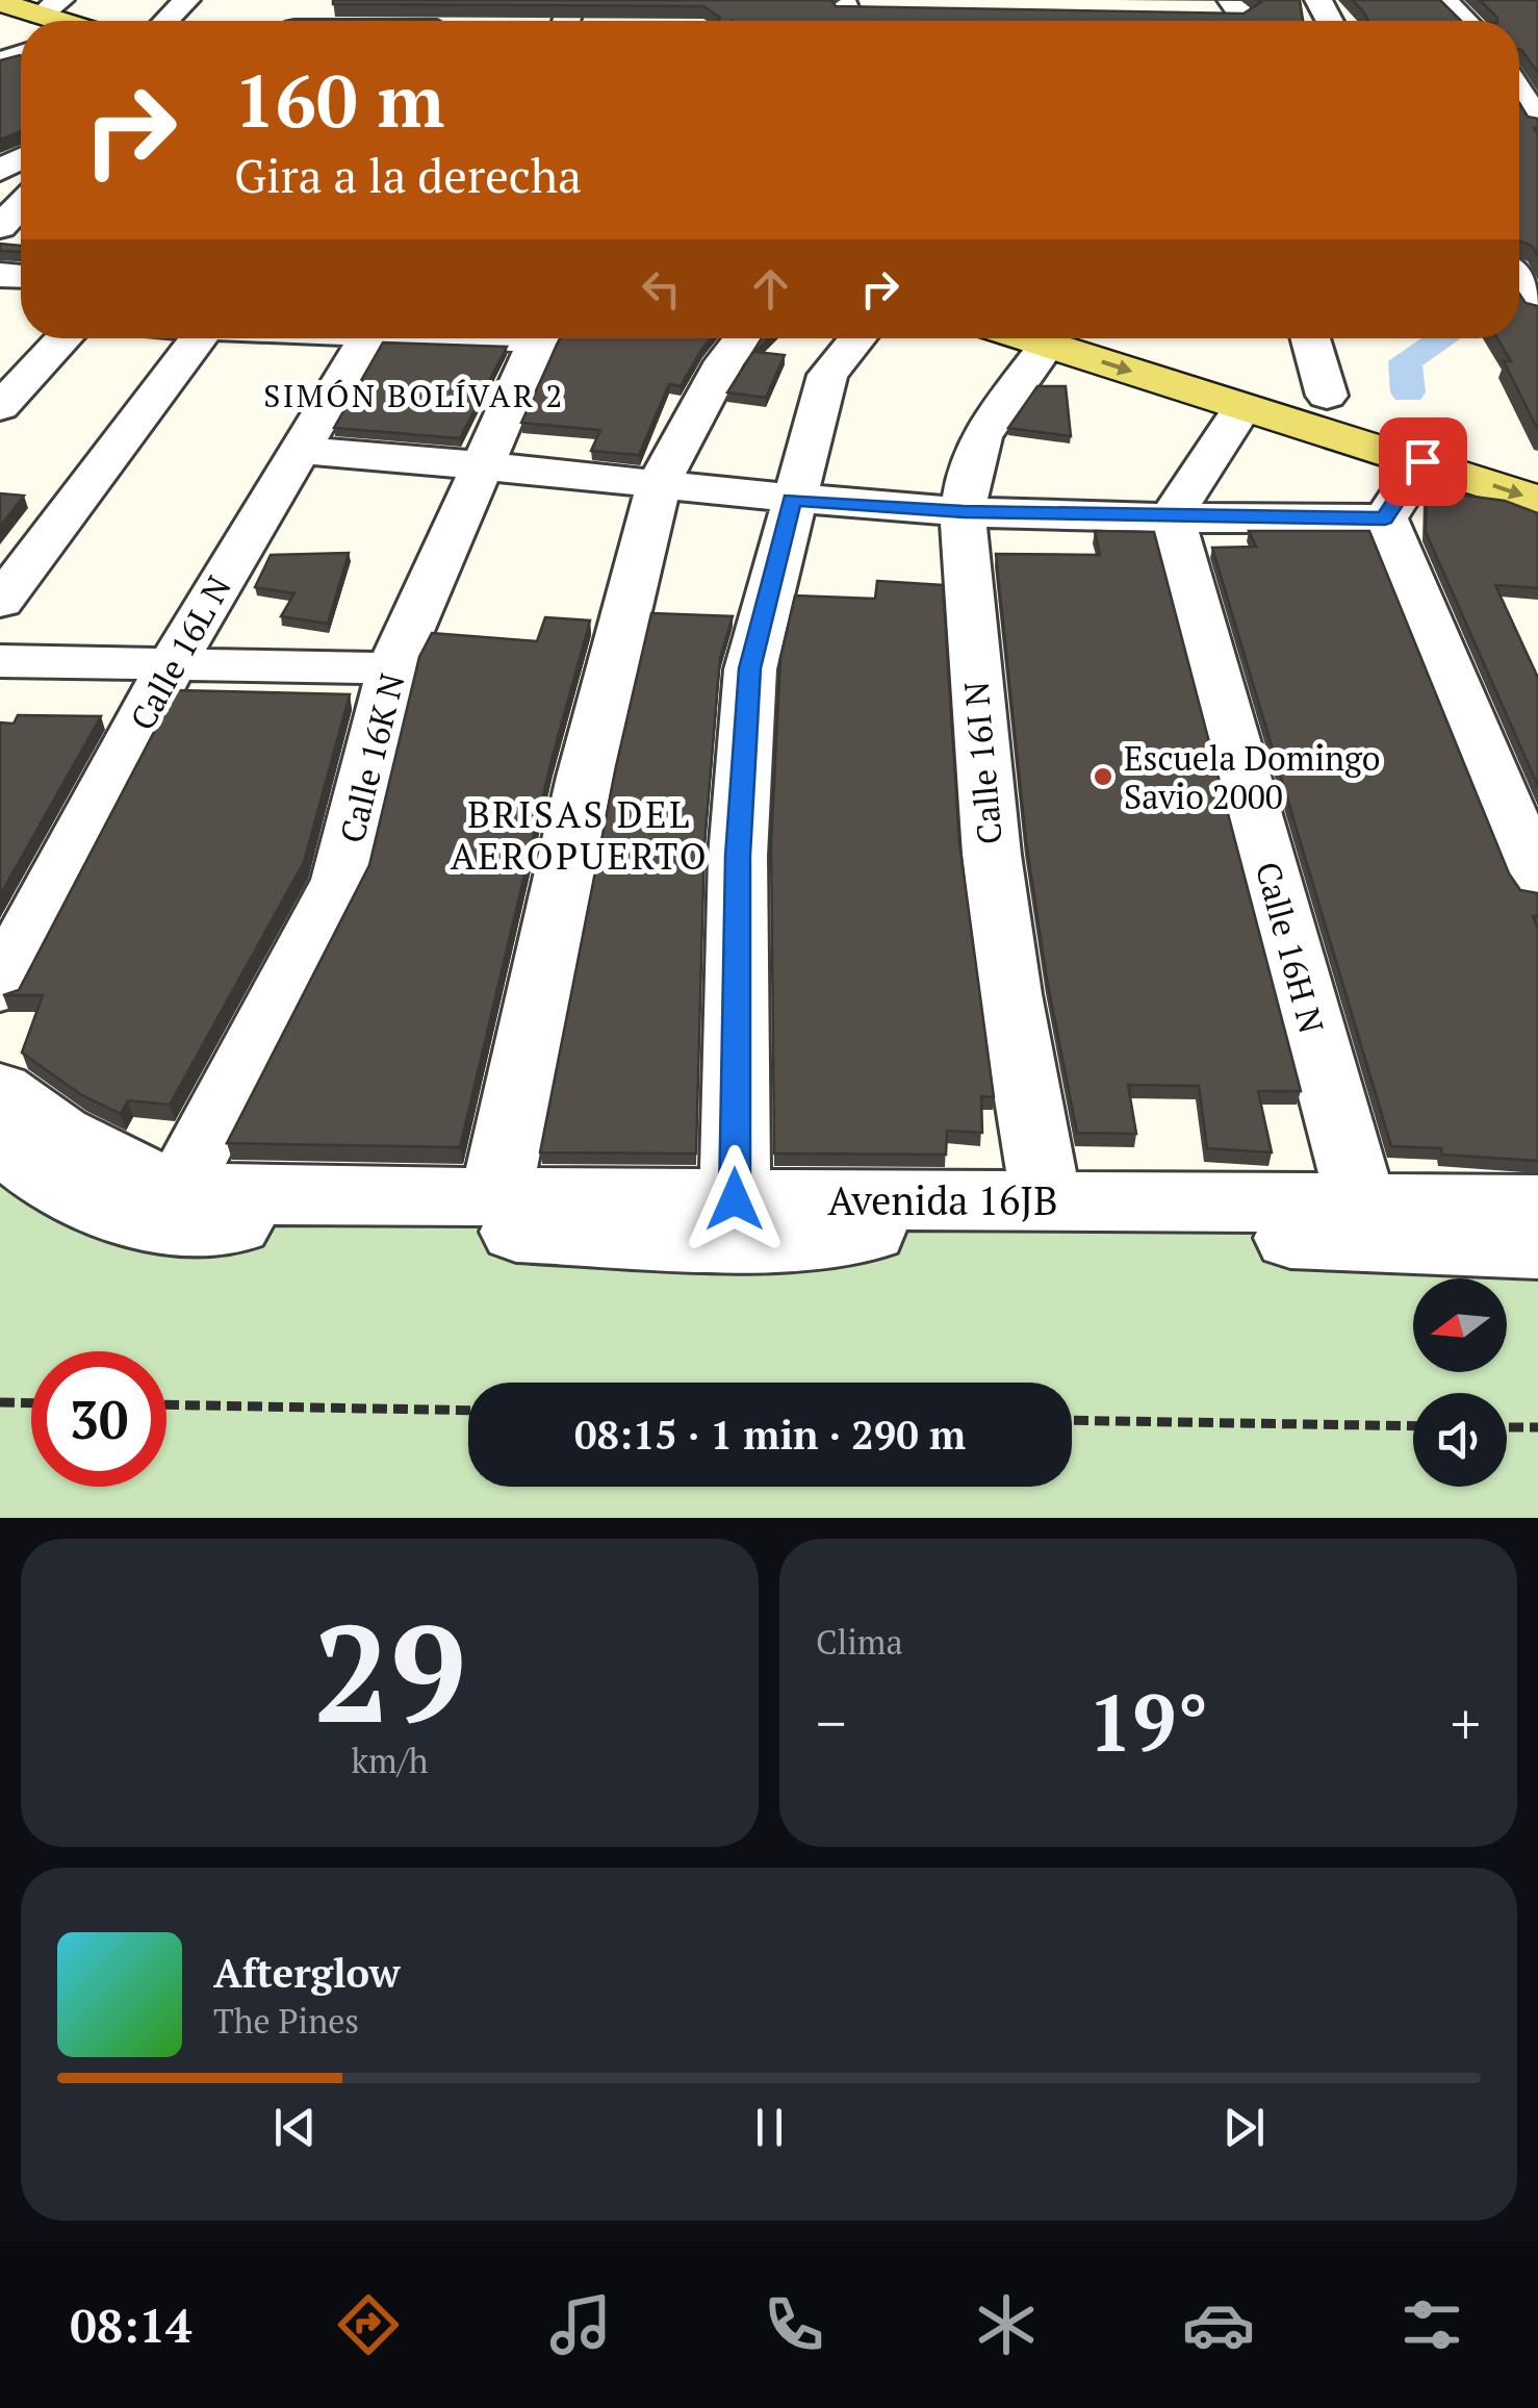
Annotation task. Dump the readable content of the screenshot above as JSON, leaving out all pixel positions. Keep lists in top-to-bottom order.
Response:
{
  "streets": {
    "street": [
      "Calle 16L N",
      "Calle 16K N",
      "Calle 16I N",
      "Calle 16H N",
      "Avenida 16JB"
    ]
  },
  "crossings": [
    ["Calle 16K N", "Avenida 16JB"],
    ["Calle 16I N", "Avenida 16JB"],
    ["Calle 16H N", "Avenida 16JB"]
  ],
  "districts": ["SIMÓN BOLÍVAR 2", "BRISAS DEL AEROPUERTO"],
  "places": ["Escuela Domingo Savio 2000"],
  "north": "left",
  "page": {
    "turn": ["160 m", "Gira a la derecha"],
    "limit": "30",
    "trip": "08:15 · 1 min · 290 m",
    "tile": [
      ["29", "km/h"],
      "Clima"
    ],
    "heat": ["−", "19°", "+"],
    "song": ["Afterglow", "The Pines"],
    "tabs": "08:14"
  }
}
